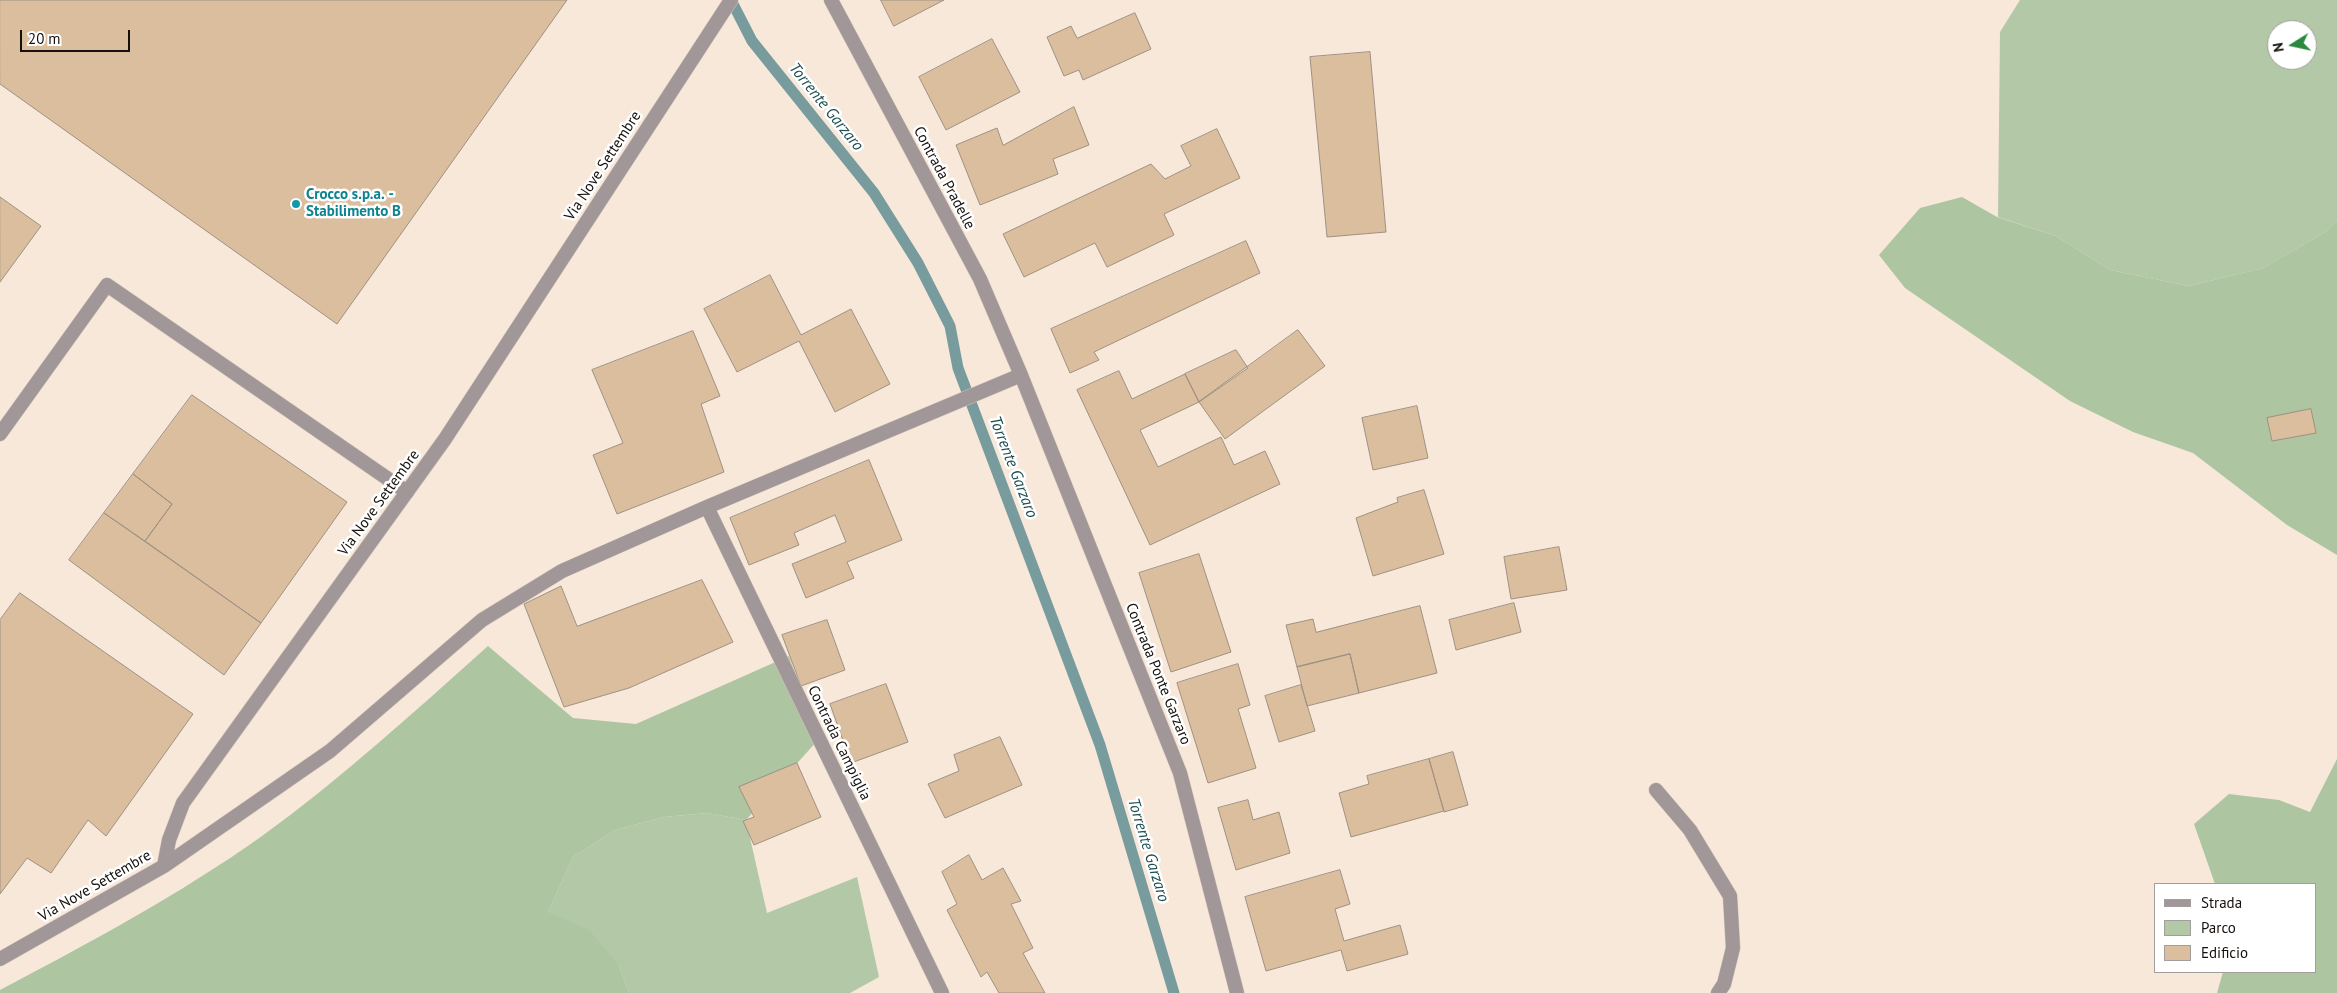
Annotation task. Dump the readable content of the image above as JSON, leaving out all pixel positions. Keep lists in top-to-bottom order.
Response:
{
  "streets": {
    "street": [
      "Via Nove Settembre",
      "Contrada Pradelle",
      "Contrada Ponte Garzaro",
      "Contrada Campiglia"
    ]
  },
  "crossings": [
    ["Contrada Pradelle", "Contrada Ponte Garzaro"]
  ],
  "water": ["Torrente Garzaro"],
  "places": ["Crocco s.p.a. - Stabilimento B"],
  "legend": ["Strada", "Parco", "Edificio"],
  "scale_bar": "20 m",
  "north": "left"
}
